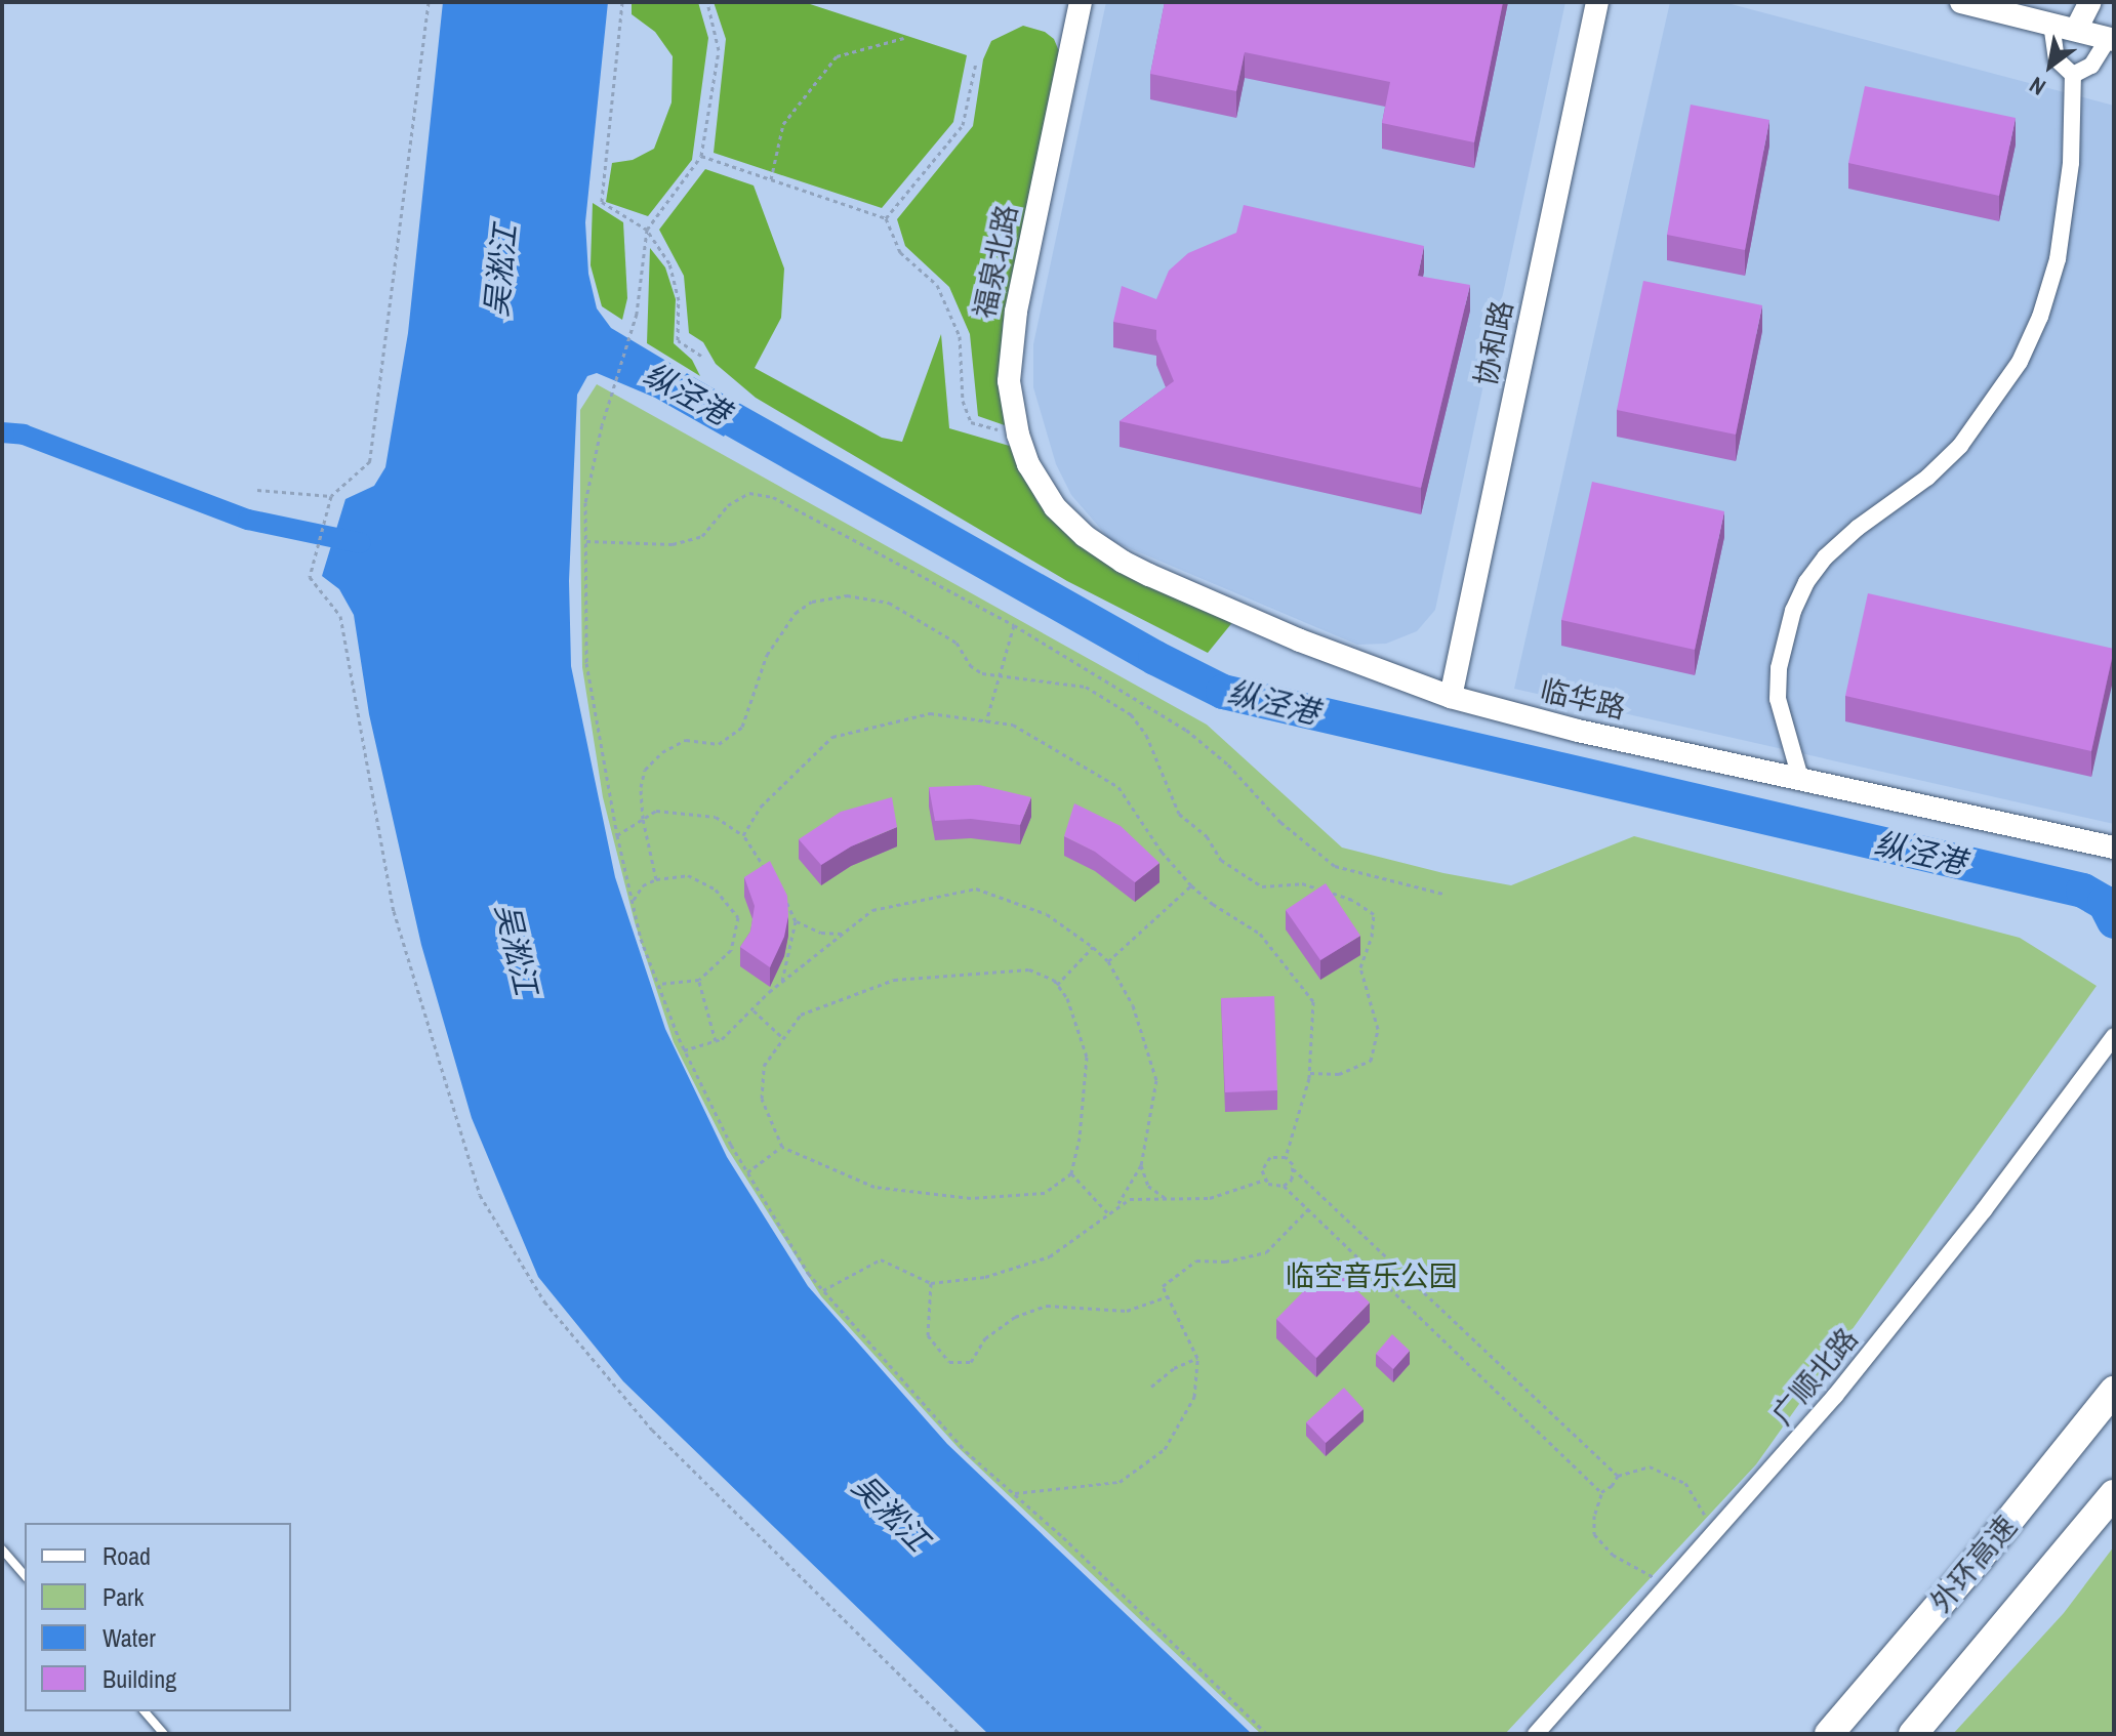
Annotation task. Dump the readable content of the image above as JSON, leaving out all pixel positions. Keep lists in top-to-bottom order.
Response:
{
  "streets": {
    "highway": ["外环高速"],
    "street": [
      "福泉北路",
      "协和路",
      "临华路",
      "广顺北路"
    ]
  },
  "crossings": [
    ["福泉北路", "临华路"],
    ["协和路", "临华路"]
  ],
  "water": ["吴淞江", "纵泾港"],
  "parks": ["临空音乐公园"],
  "legend": [
    "Road",
    "Park",
    "Water",
    "Building"
  ],
  "north": "bottom left"
}
